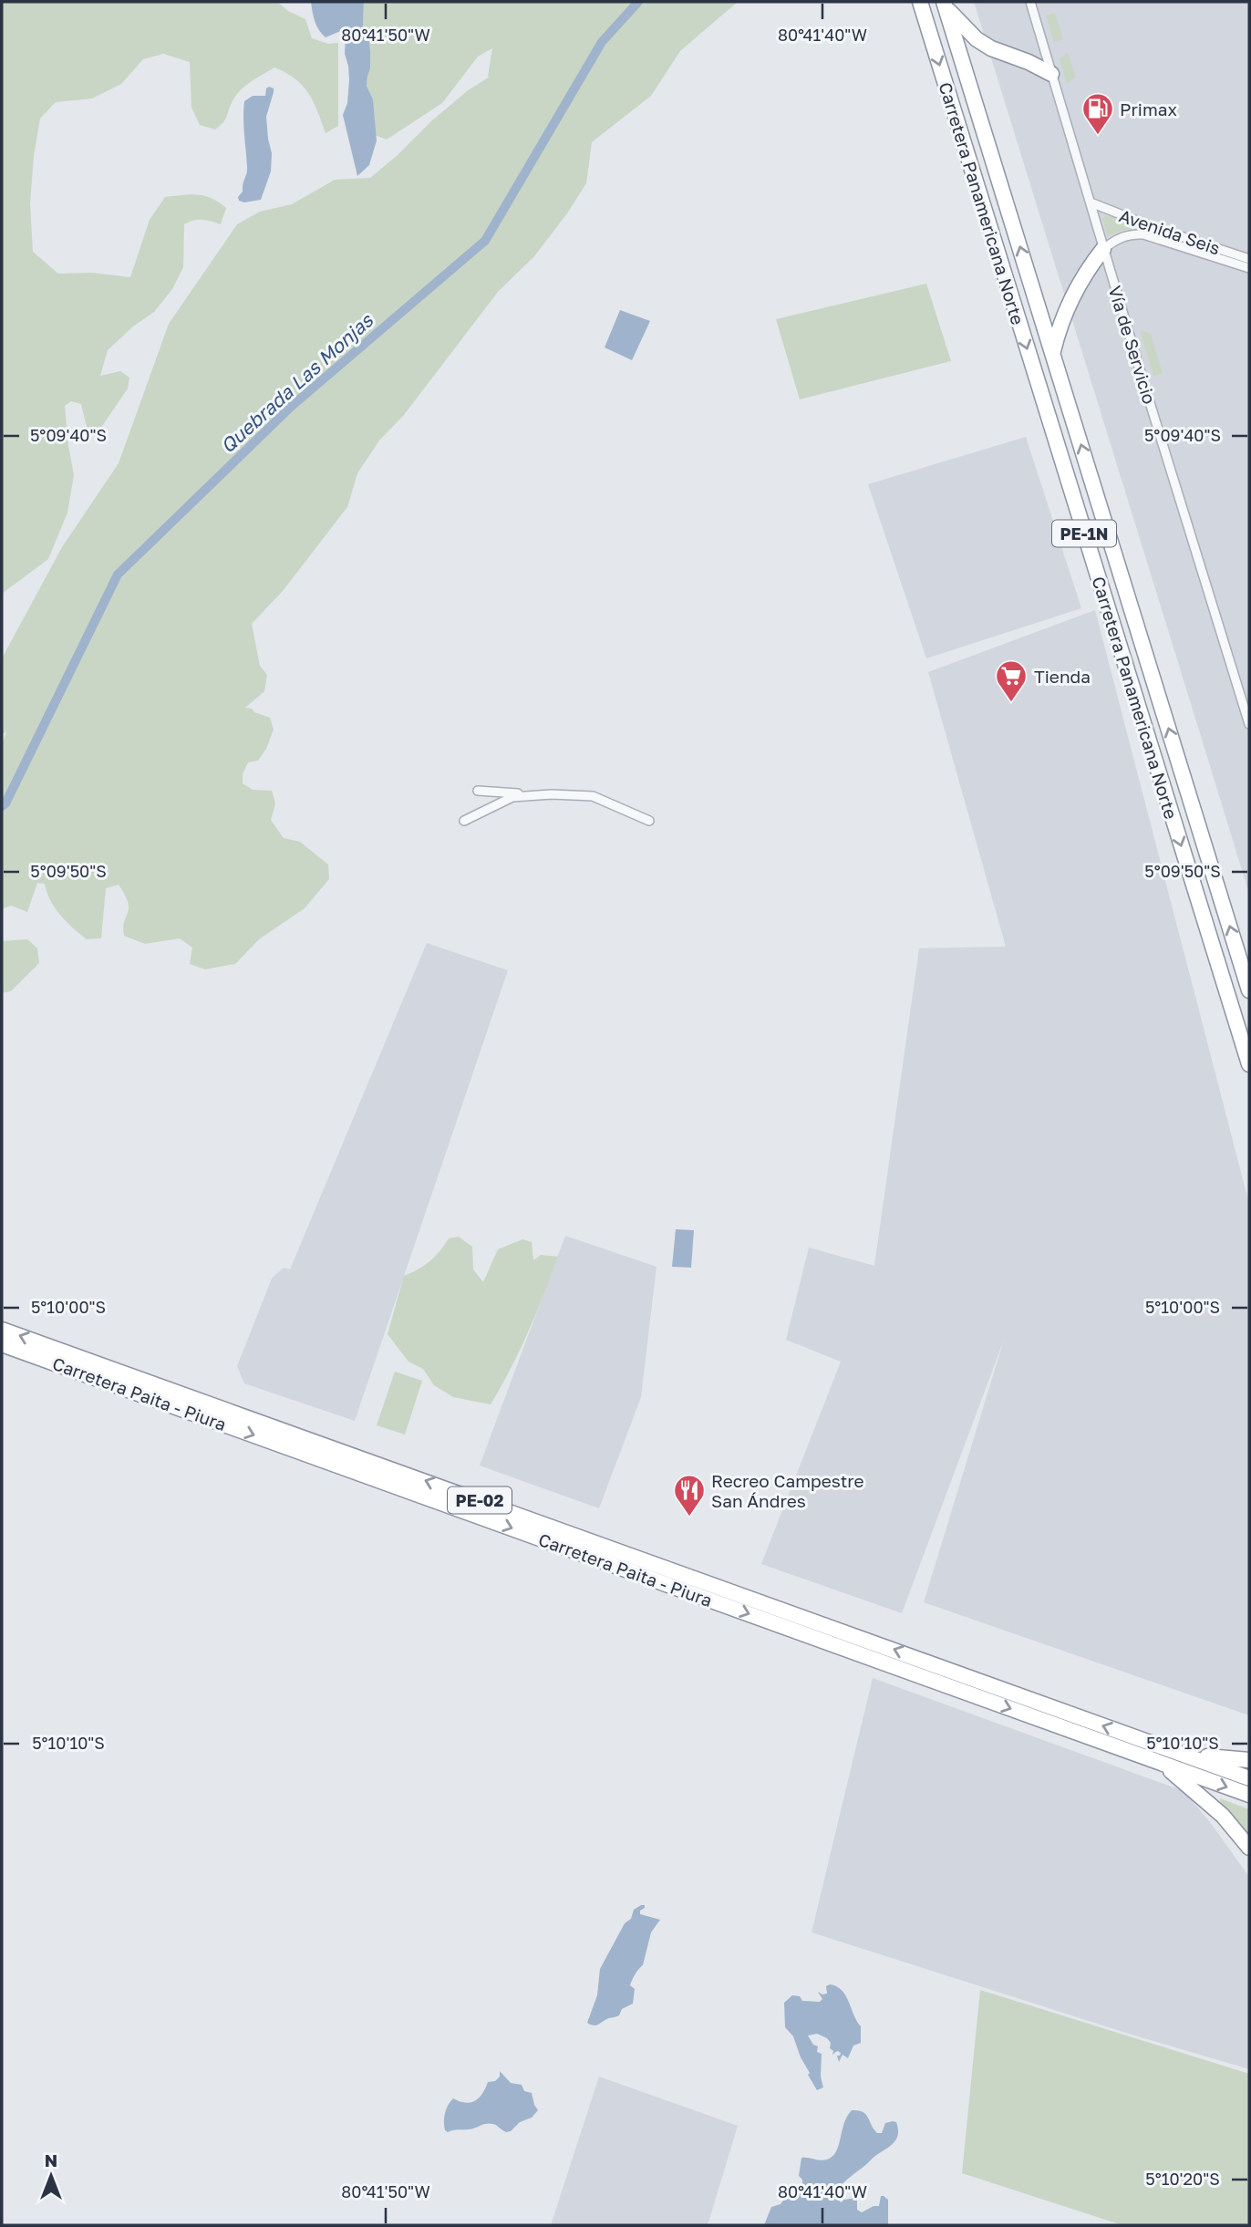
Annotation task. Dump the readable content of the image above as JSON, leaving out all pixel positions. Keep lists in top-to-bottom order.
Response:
{
  "streets": {
    "highway": [
      "Carretera Panamericana Norte",
      "PE-1N",
      "Carretera Paita - Piura",
      "PE-02"
    ],
    "street": ["Avenida Seis", "Vía de Servicio"]
  },
  "crossings": [
    ["Avenida Seis", "Vía de Servicio"]
  ],
  "water": ["Quebrada Las Monjas"],
  "places": {
    "fuel station": ["Primax"],
    "supermarket": ["Tienda"],
    "restaurant": ["Recreo Campestre San Ándres"]
  },
  "north": "top",
  "coordinates": [
    "80°41'50\"W",
    "80°41'40\"W",
    "5°09'40\"S",
    "5°09'50\"S",
    "5°10'00\"S",
    "5°10'10\"S",
    "5°10'20\"S"
  ]
}
